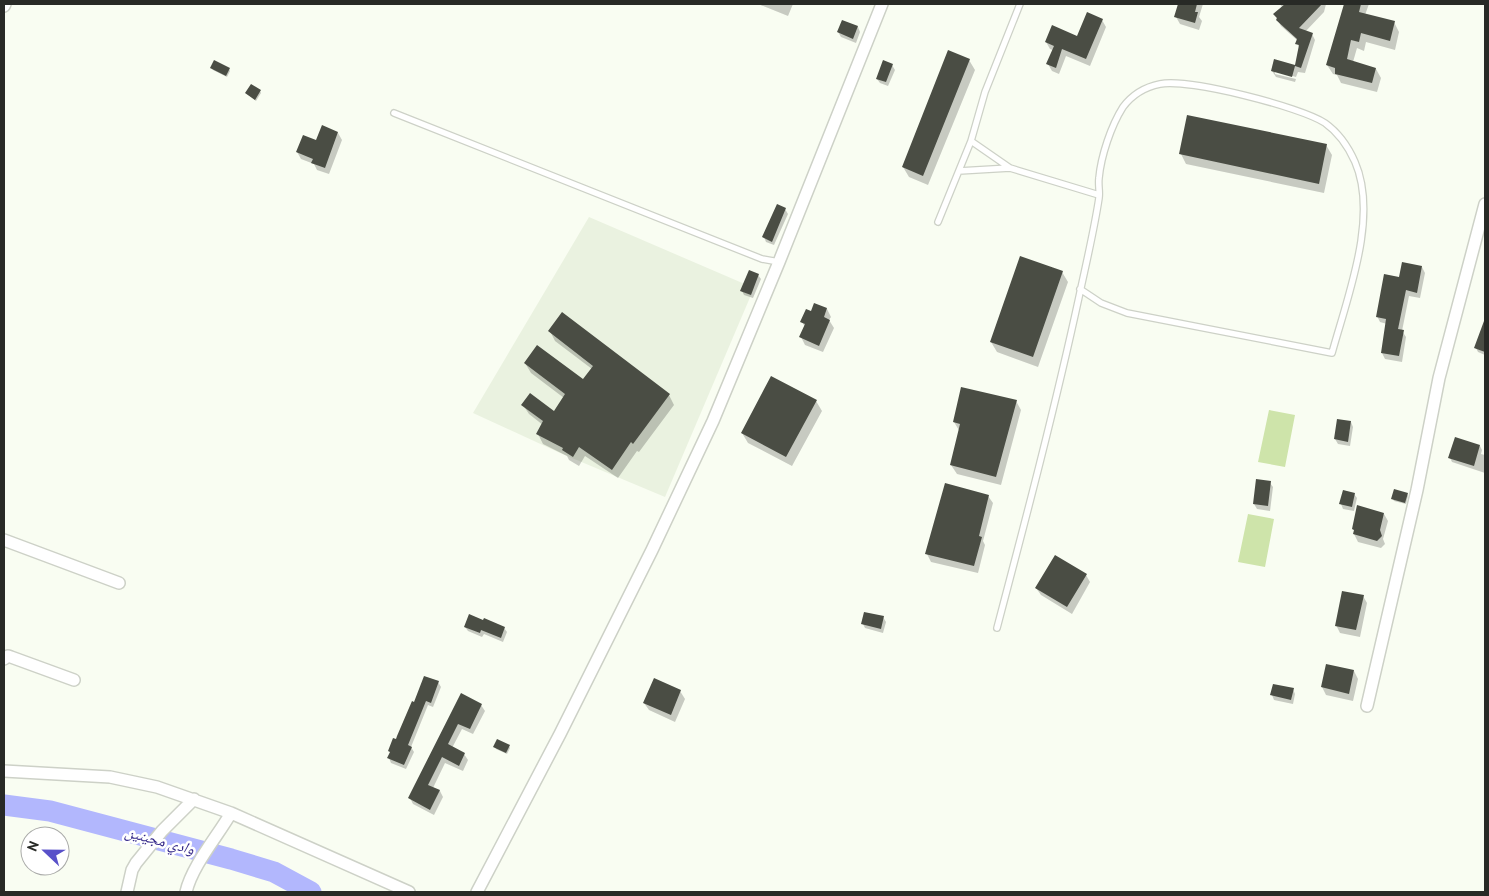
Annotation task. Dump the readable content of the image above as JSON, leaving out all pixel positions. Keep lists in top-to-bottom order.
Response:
{
  "water": ["وادي مجينين"],
  "north": "left"
}
